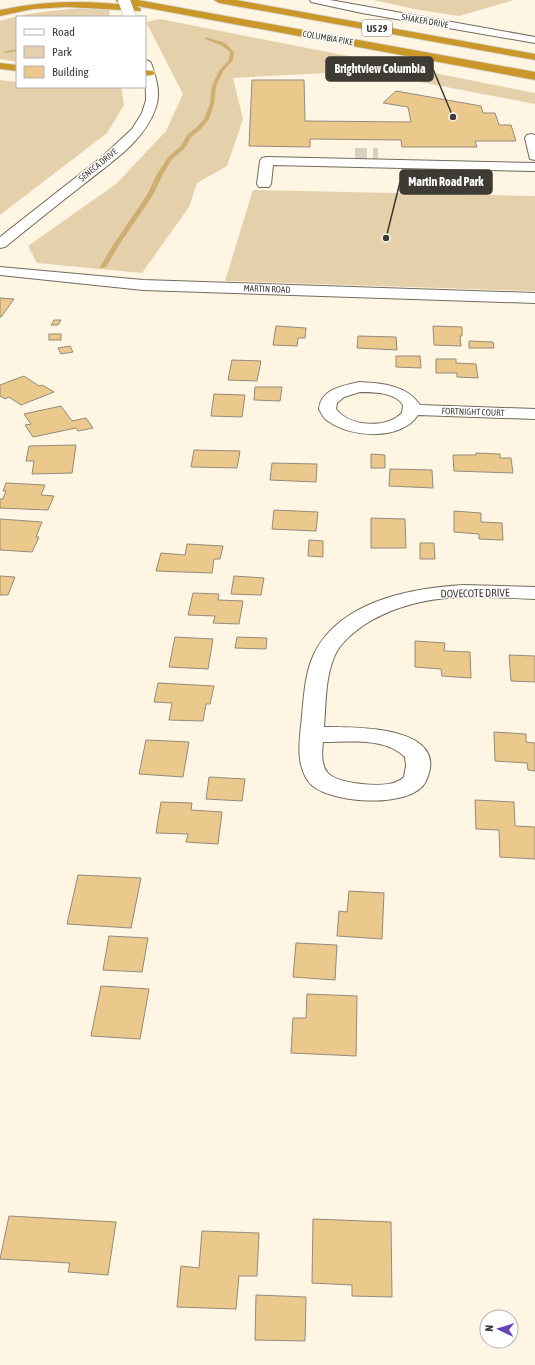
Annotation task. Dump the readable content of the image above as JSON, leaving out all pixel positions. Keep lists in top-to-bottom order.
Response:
{
  "streets": {
    "highway": ["US 29", "COLUMBIA PIKE"],
    "street": [
      "SHAKER DRIVE",
      "SENECA DRIVE",
      "MARTIN ROAD",
      "FORTNIGHT COURT",
      "DOVECOTE DRIVE"
    ]
  },
  "places": ["Brightview Columbia", "Martin Road Park"],
  "legend": ["Road", "Park", "Building"],
  "north": "left"
}
